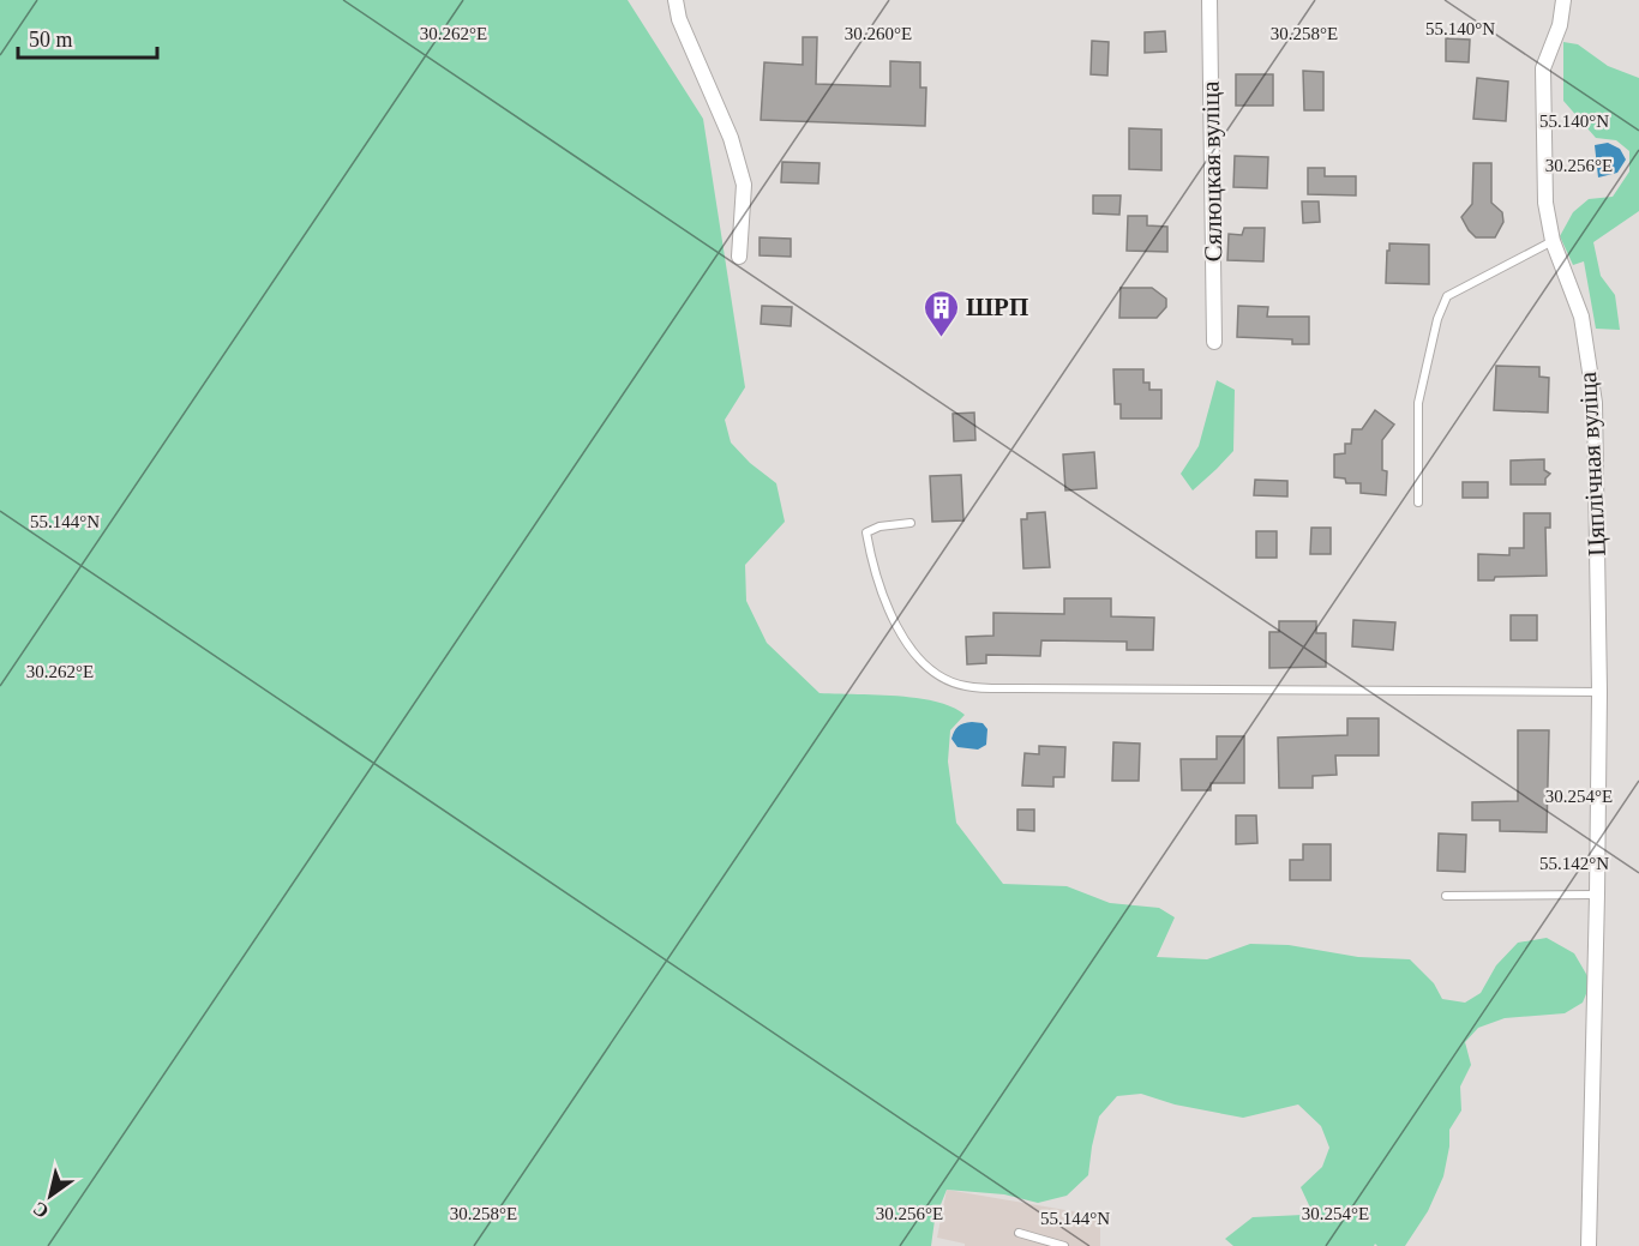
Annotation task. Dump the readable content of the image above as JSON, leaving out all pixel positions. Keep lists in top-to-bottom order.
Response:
{
  "streets": {
    "street": ["Сялюцкая вуліца", "Цяплічная вуліца"]
  },
  "places": {
    "building": ["ШРП"]
  },
  "scale_bar": "50 m",
  "north": "bottom left",
  "coordinates": [
    "55.140°N",
    "30.262°E",
    "30.260°E",
    "30.258°E",
    "30.256°E",
    "55.144°N",
    "30.254°E",
    "55.142°N"
  ]
}
